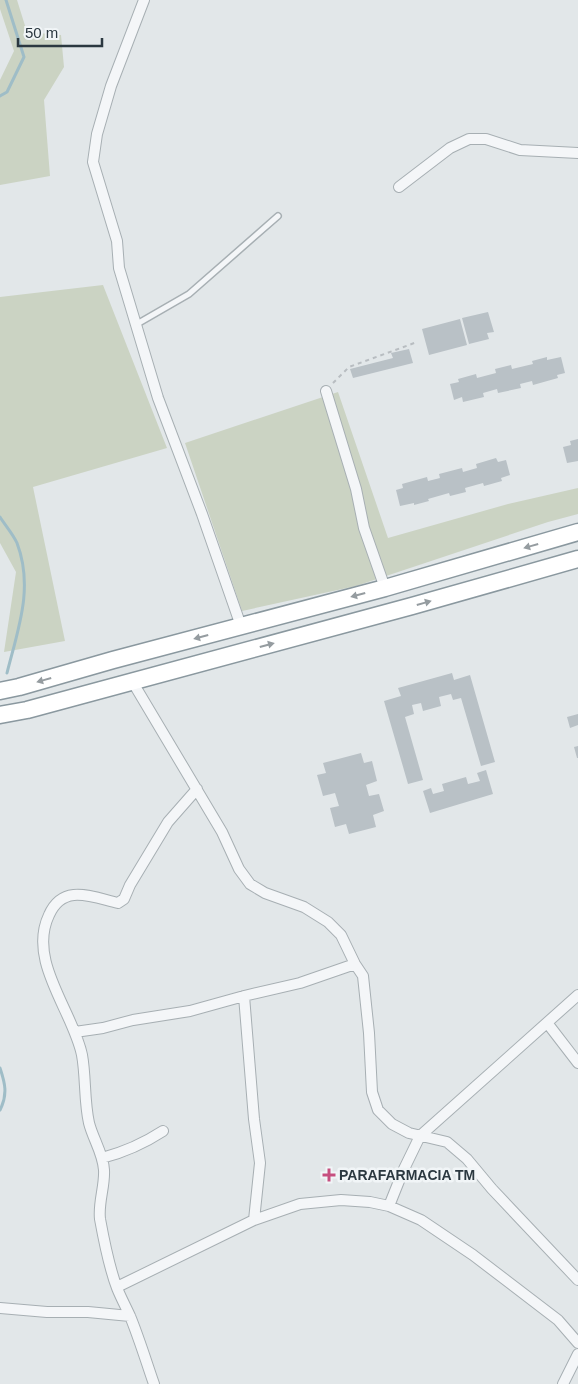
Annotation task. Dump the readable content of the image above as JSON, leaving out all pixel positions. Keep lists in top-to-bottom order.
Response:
{
  "places": {
    "health": ["PARAFARMACIA TM"]
  },
  "scale_bar": "50 m"
}
